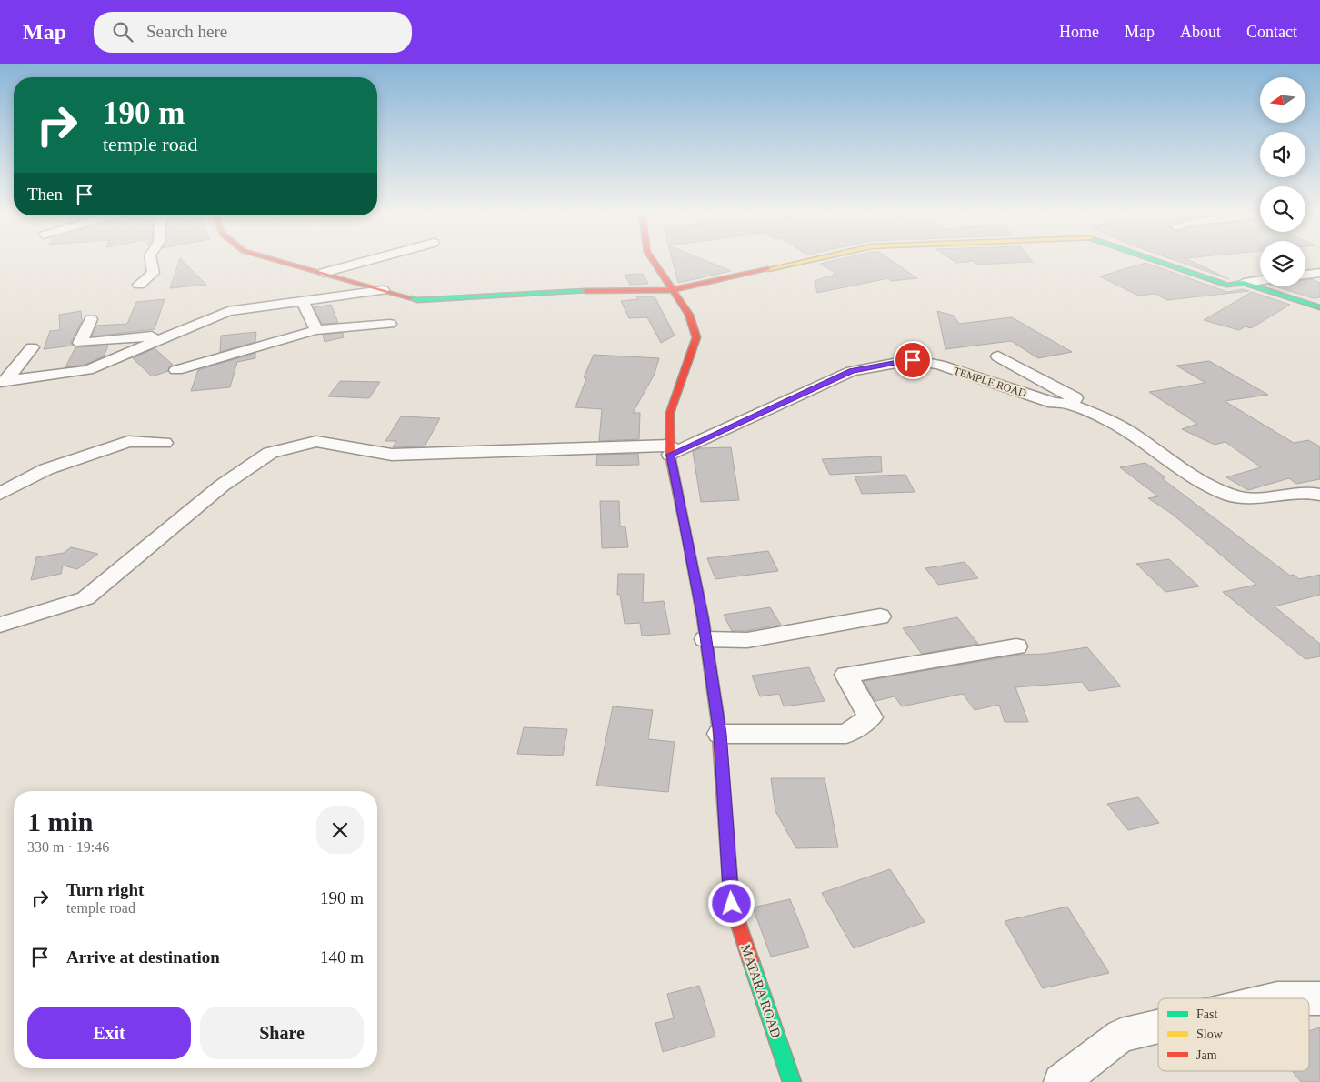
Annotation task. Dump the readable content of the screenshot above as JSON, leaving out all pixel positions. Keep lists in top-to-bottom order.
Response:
{
  "streets": {
    "main road": ["MATARA ROAD"],
    "street": ["TEMPLE ROAD"]
  },
  "crossings": [
    ["TEMPLE ROAD", "MATARA ROAD"]
  ],
  "legend": ["Fast", "Slow", "Jam"],
  "north": "left",
  "page": {
    "header": "Map",
    "search": "Search here",
    "nav": [
      "Home",
      "Map",
      "About",
      "Contact"
    ],
    "turn": ["190 m", "temple road"],
    "then": "Then",
    "heading": ["1 min", "330 m · 19:46"],
    "list": [
      {
        "name": "Turn right",
        "note": "temple road",
        "value": "190 m"
      },
      {
        "name": "Arrive at destination",
        "value": "140 m"
      }
    ],
    "buttons": ["Exit", "Share"]
  }
}
